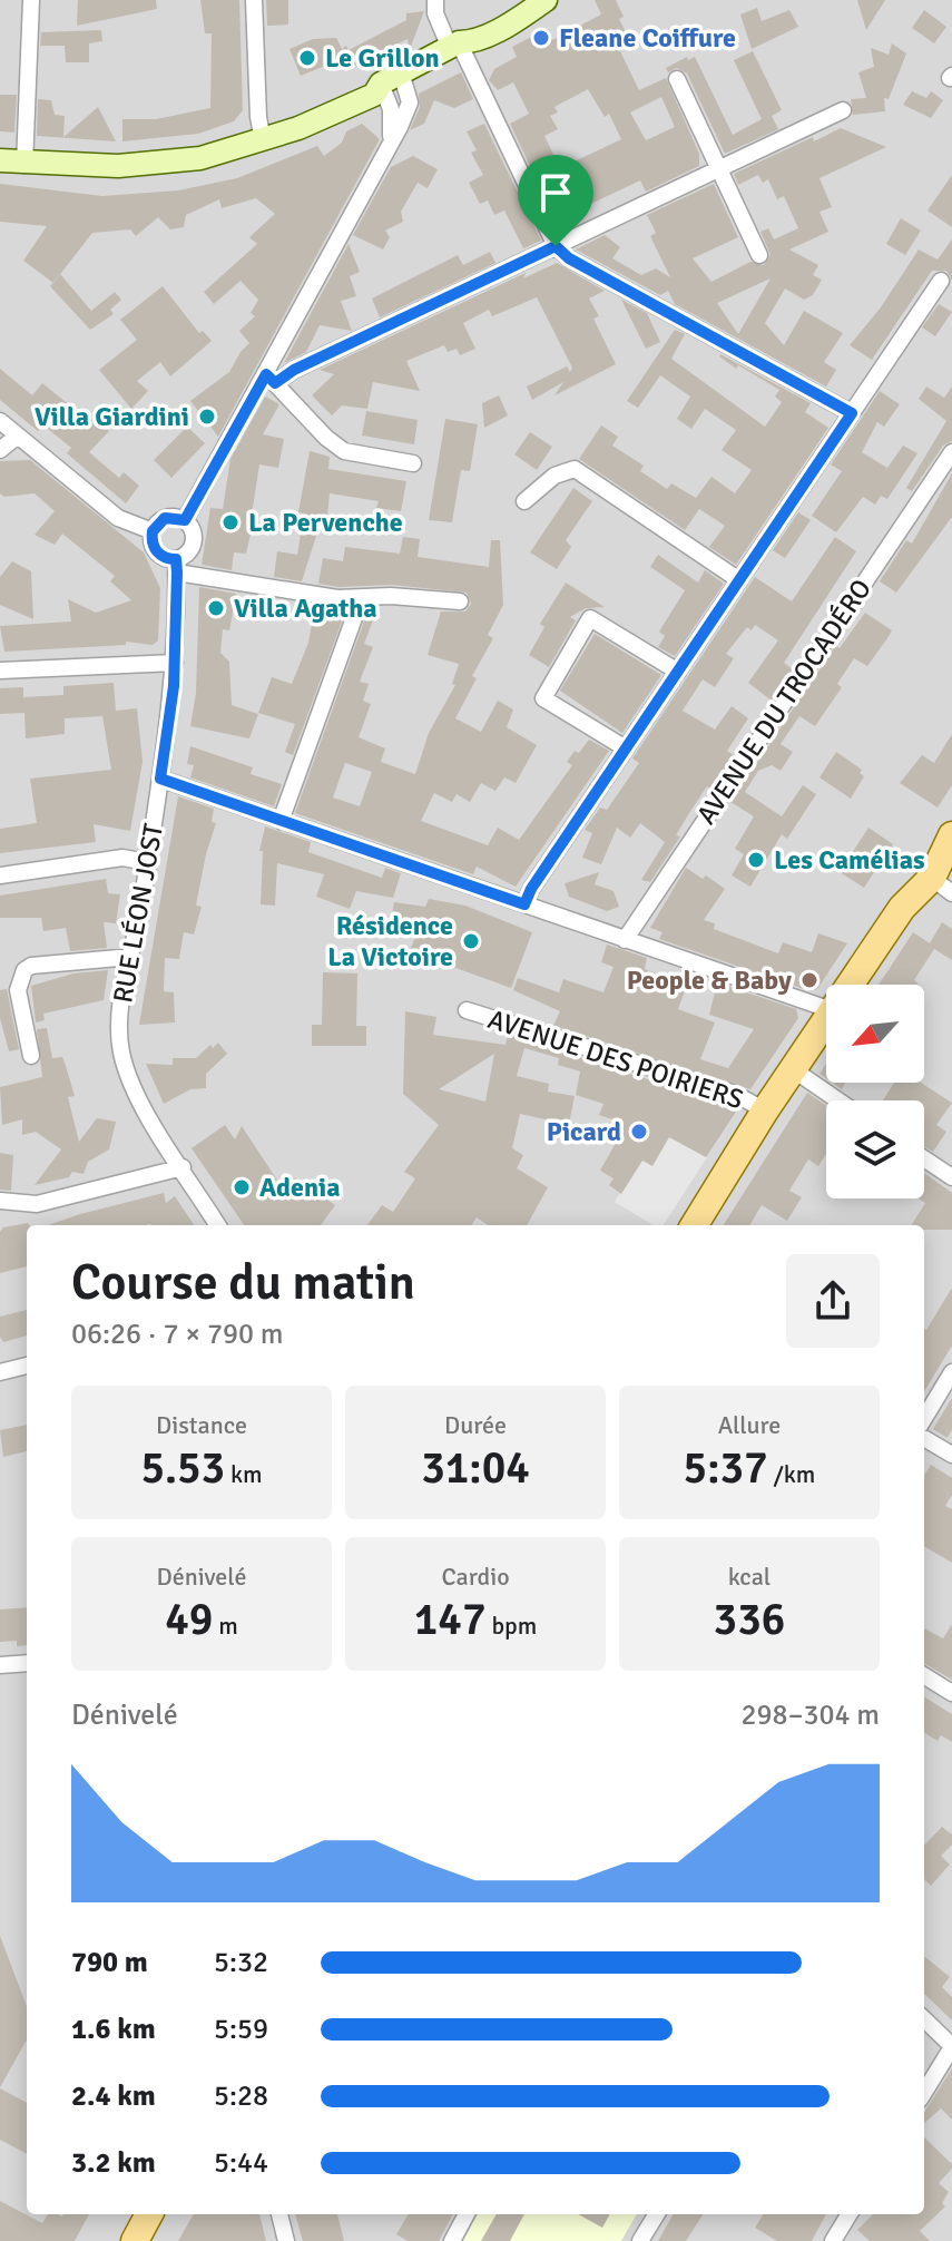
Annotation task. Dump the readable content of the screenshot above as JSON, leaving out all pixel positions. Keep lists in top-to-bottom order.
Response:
{
  "streets": {
    "street": ["AVENUE DU TROCADÉRO", "RUE LÉON JOST", "AVENUE DES POIRIERS"]
  },
  "places": [
    "Fleane Coiffure",
    "Le Grillon",
    "Villa Giardini",
    "La Pervenche",
    "Villa Agatha",
    "Les Camélias",
    "Résidence La Victoire",
    "People & Baby",
    "Picard",
    "Adenia"
  ],
  "north": "bottom left",
  "page": {
    "heading": ["Course du matin", "06:26 · 7 × 790 m"],
    "stats": [
      ["Distance", "5.53 km"],
      ["Durée", "31:04"],
      ["Allure", "5:37 /km"],
      ["Dénivelé", "49 m"],
      ["Cardio", "147 bpm"],
      ["kcal", "336"]
    ],
    "chart": ["Dénivelé", "298–304 m"],
    "list": [
      {
        "name": "790 m",
        "note": "5:32"
      },
      {
        "name": "1.6 km",
        "note": "5:59"
      },
      {
        "name": "2.4 km",
        "note": "5:28"
      },
      {
        "name": "3.2 km",
        "note": "5:44"
      }
    ]
  }
}
